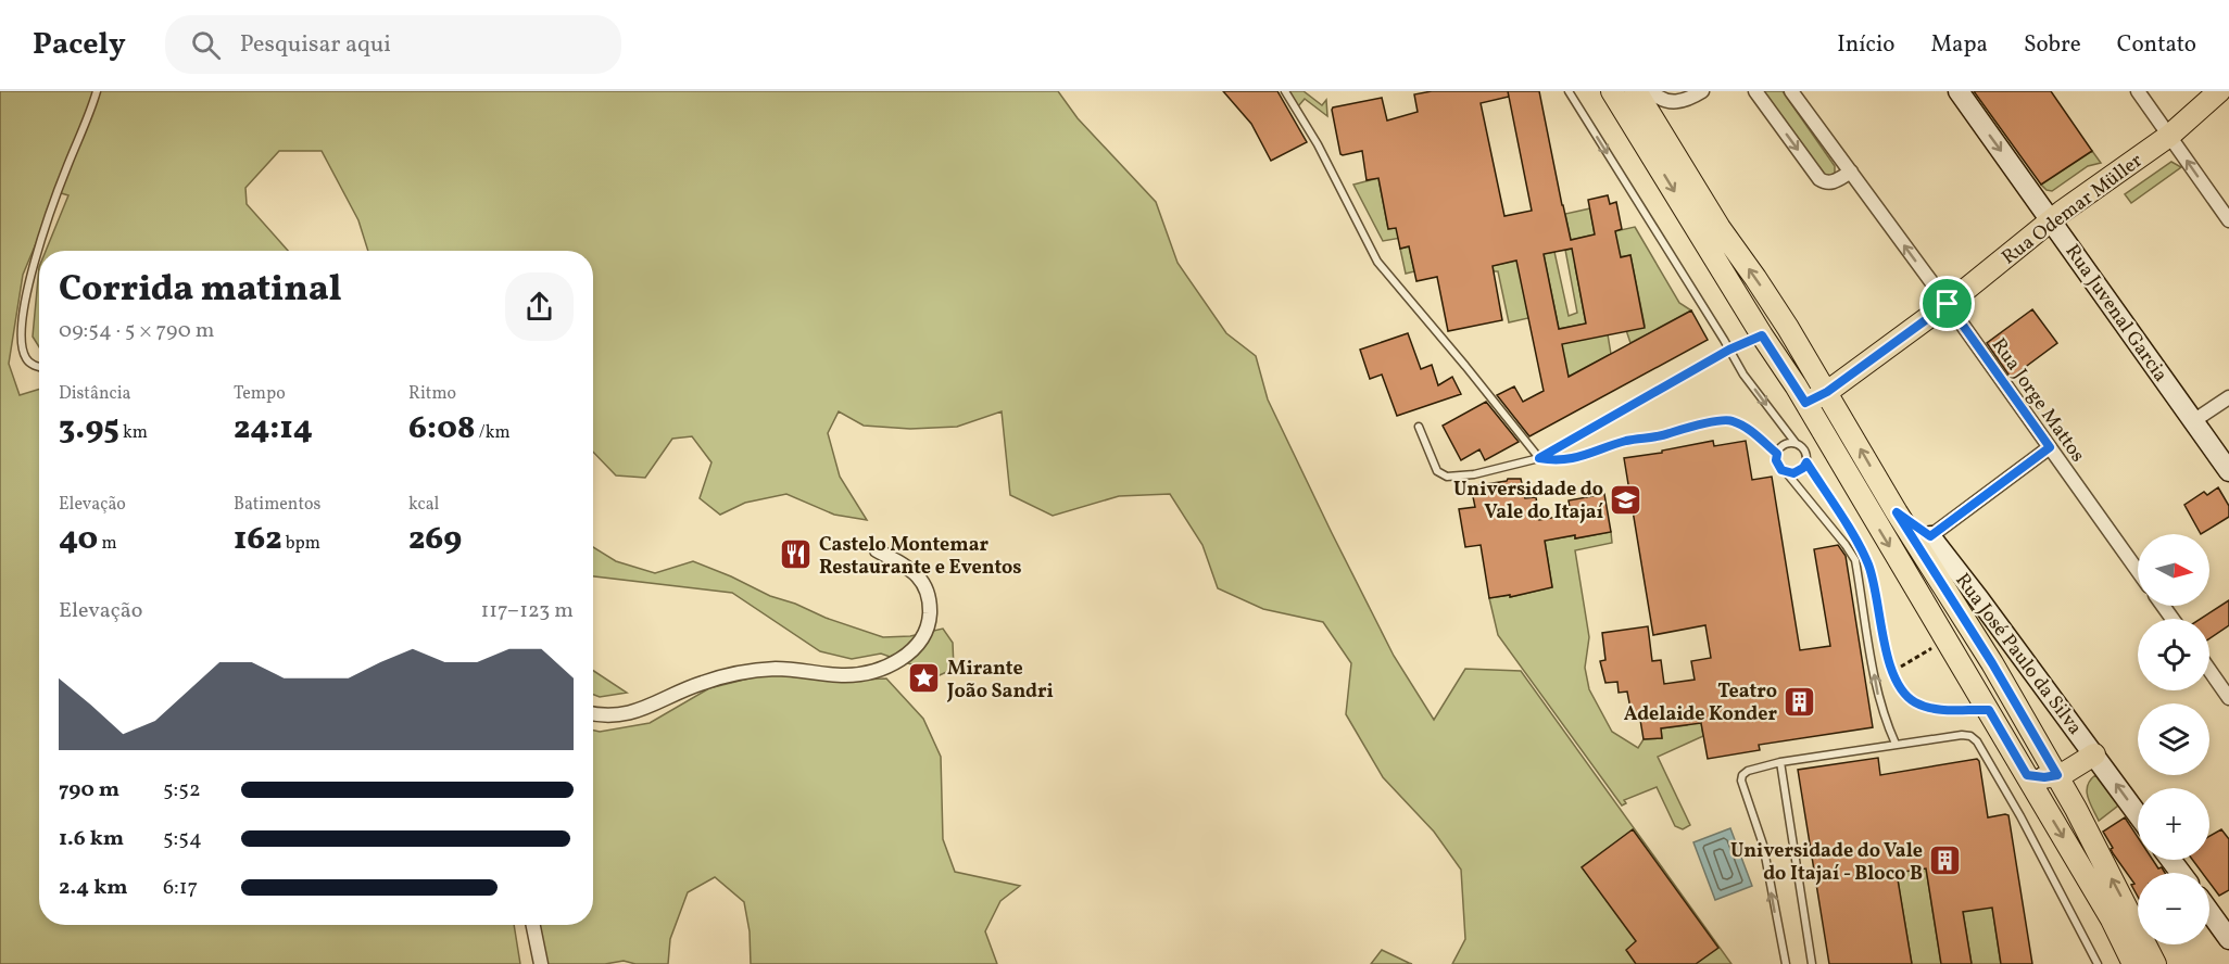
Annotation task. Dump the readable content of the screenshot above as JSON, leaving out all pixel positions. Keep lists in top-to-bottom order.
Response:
{
  "streets": {
    "main road": ["Rua Odemar Müller", "Rua Juvenal Garcia", "Rua José Paulo da Silva"],
    "street": ["Rua Jorge Mattos"]
  },
  "crossings": [
    ["Rua Odemar Müller", "Rua Juvenal Garcia"],
    ["Rua Odemar Müller", "Rua Jorge Mattos"]
  ],
  "places": {
    "school or university": ["Universidade do Vale do Itajaí"],
    "restaurant": ["Castelo Montemar Restaurante e Eventos"],
    "place": ["Mirante João Sandri"],
    "building": ["Teatro Adelaide Konder", "Universidade do Vale do Itajaí - Bloco B"]
  },
  "north": "right",
  "page": {
    "header": "Pacely",
    "search": "Pesquisar aqui",
    "nav": [
      "Início",
      "Mapa",
      "Sobre",
      "Contato"
    ],
    "heading": ["Corrida matinal", "09:54 · 5 × 790 m"],
    "stats": [
      ["Distância", "3.95 km"],
      ["Tempo", "24:14"],
      ["Ritmo", "6:08 /km"],
      ["Elevação", "40 m"],
      ["Batimentos", "162 bpm"],
      ["kcal", "269"]
    ],
    "map_buttons": ["+", "−"],
    "chart": ["Elevação", "117–123 m"],
    "list": [
      {
        "name": "790 m",
        "note": "5:52"
      },
      {
        "name": "1.6 km",
        "note": "5:54"
      },
      {
        "name": "2.4 km",
        "note": "6:17"
      }
    ]
  }
}
